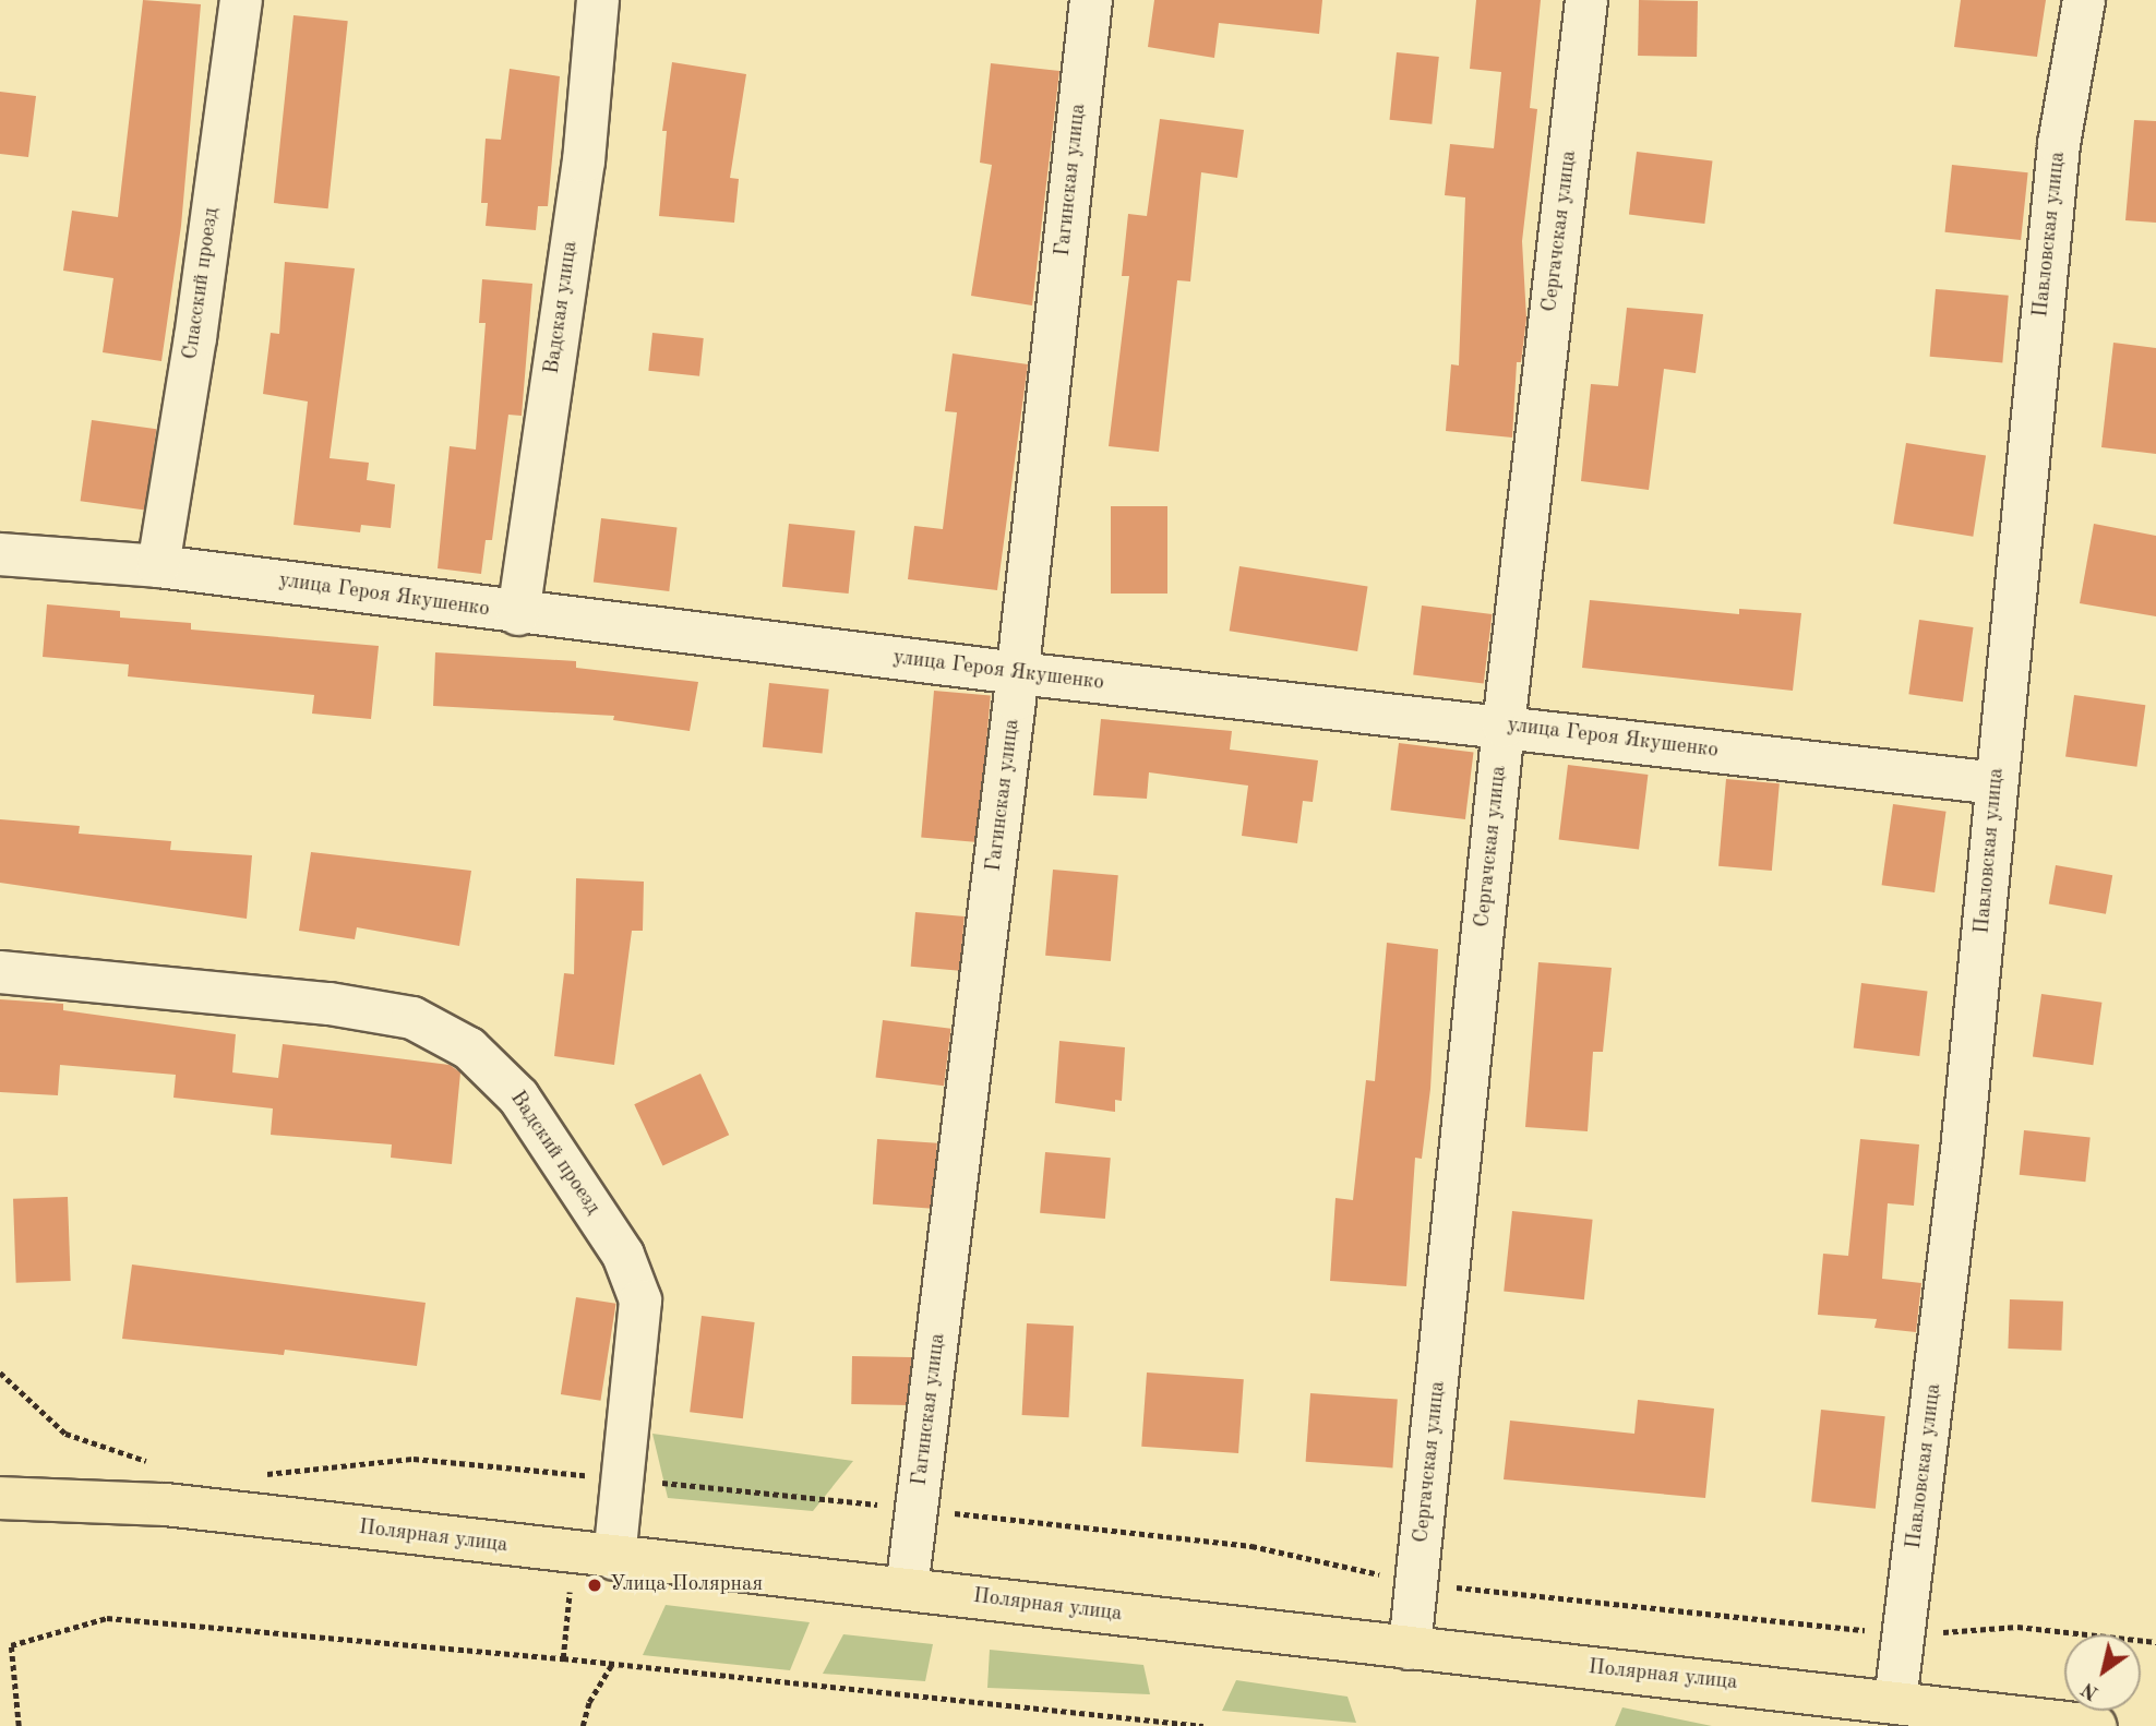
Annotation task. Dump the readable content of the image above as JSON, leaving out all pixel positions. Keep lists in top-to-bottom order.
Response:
{
  "streets": {
    "main road": ["Полярная улица"],
    "street": [
      "Гагинская улица",
      "Сергачская улица",
      "Павловская улица",
      "Спасский проезд",
      "Вадская улица",
      "улица Героя Якушенко",
      "Вадский проезд"
    ]
  },
  "crossings": [
    ["Гагинская улица", "улица Героя Якушенко"],
    ["Гагинская улица", "Полярная улица"],
    ["Сергачская улица", "улица Героя Якушенко"],
    ["Сергачская улица", "Полярная улица"],
    ["Павловская улица", "улица Героя Якушенко"],
    ["Павловская улица", "Полярная улица"],
    ["Спасский проезд", "улица Героя Якушенко"],
    ["Вадская улица", "улица Героя Якушенко"],
    ["Вадский проезд", "Полярная улица"]
  ],
  "places": ["Улица Полярная"],
  "north": "bottom left"
}
